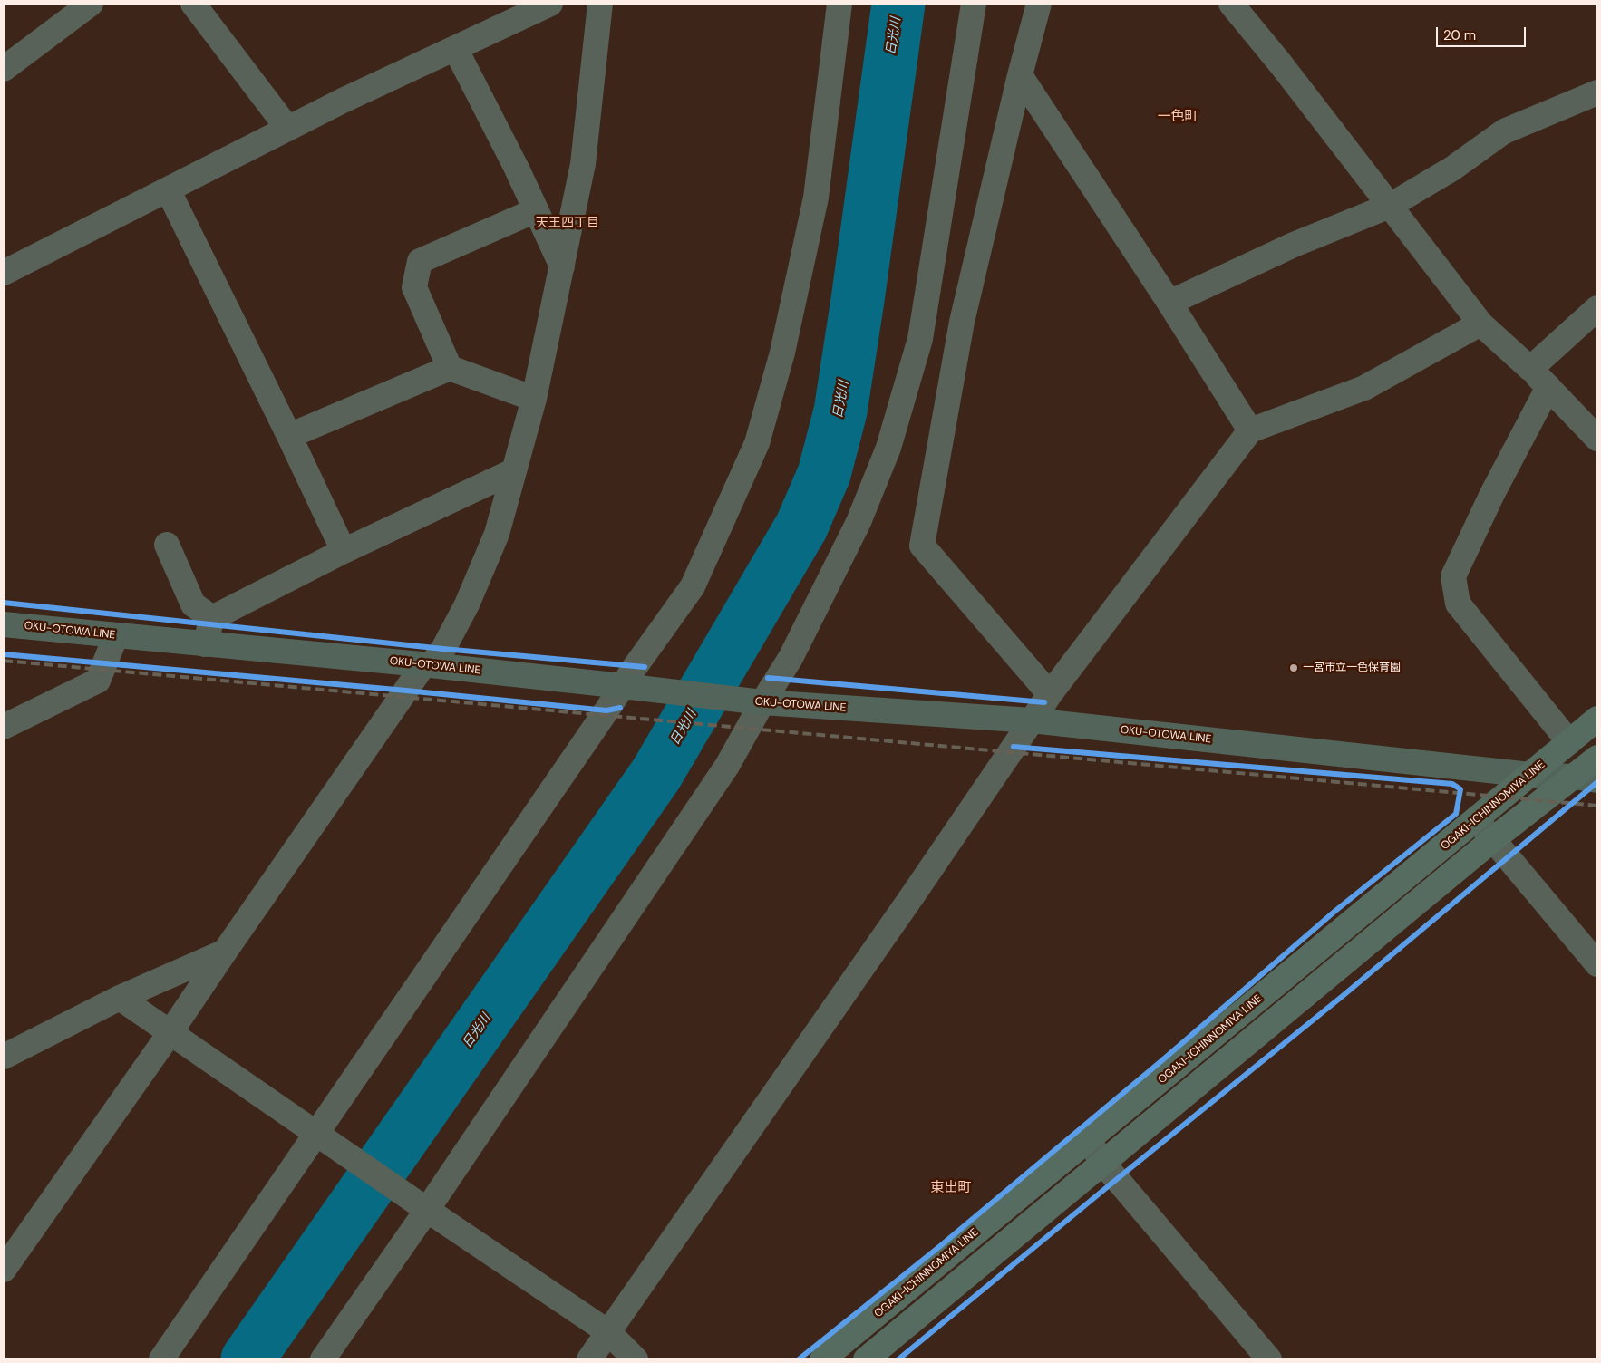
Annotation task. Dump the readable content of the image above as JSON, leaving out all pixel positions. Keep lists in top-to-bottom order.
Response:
{
  "streets": {
    "main road": ["OKU-OTOWA LINE", "OGAKI-ICHINNOMIYA LINE"]
  },
  "crossings": [
    ["OKU-OTOWA LINE", "OGAKI-ICHINNOMIYA LINE"]
  ],
  "districts": ["一色町", "天王四丁目", "東出町"],
  "water": ["日光川"],
  "places": ["一宮市立一色保育園"],
  "scale_bar": "20 m"
}
